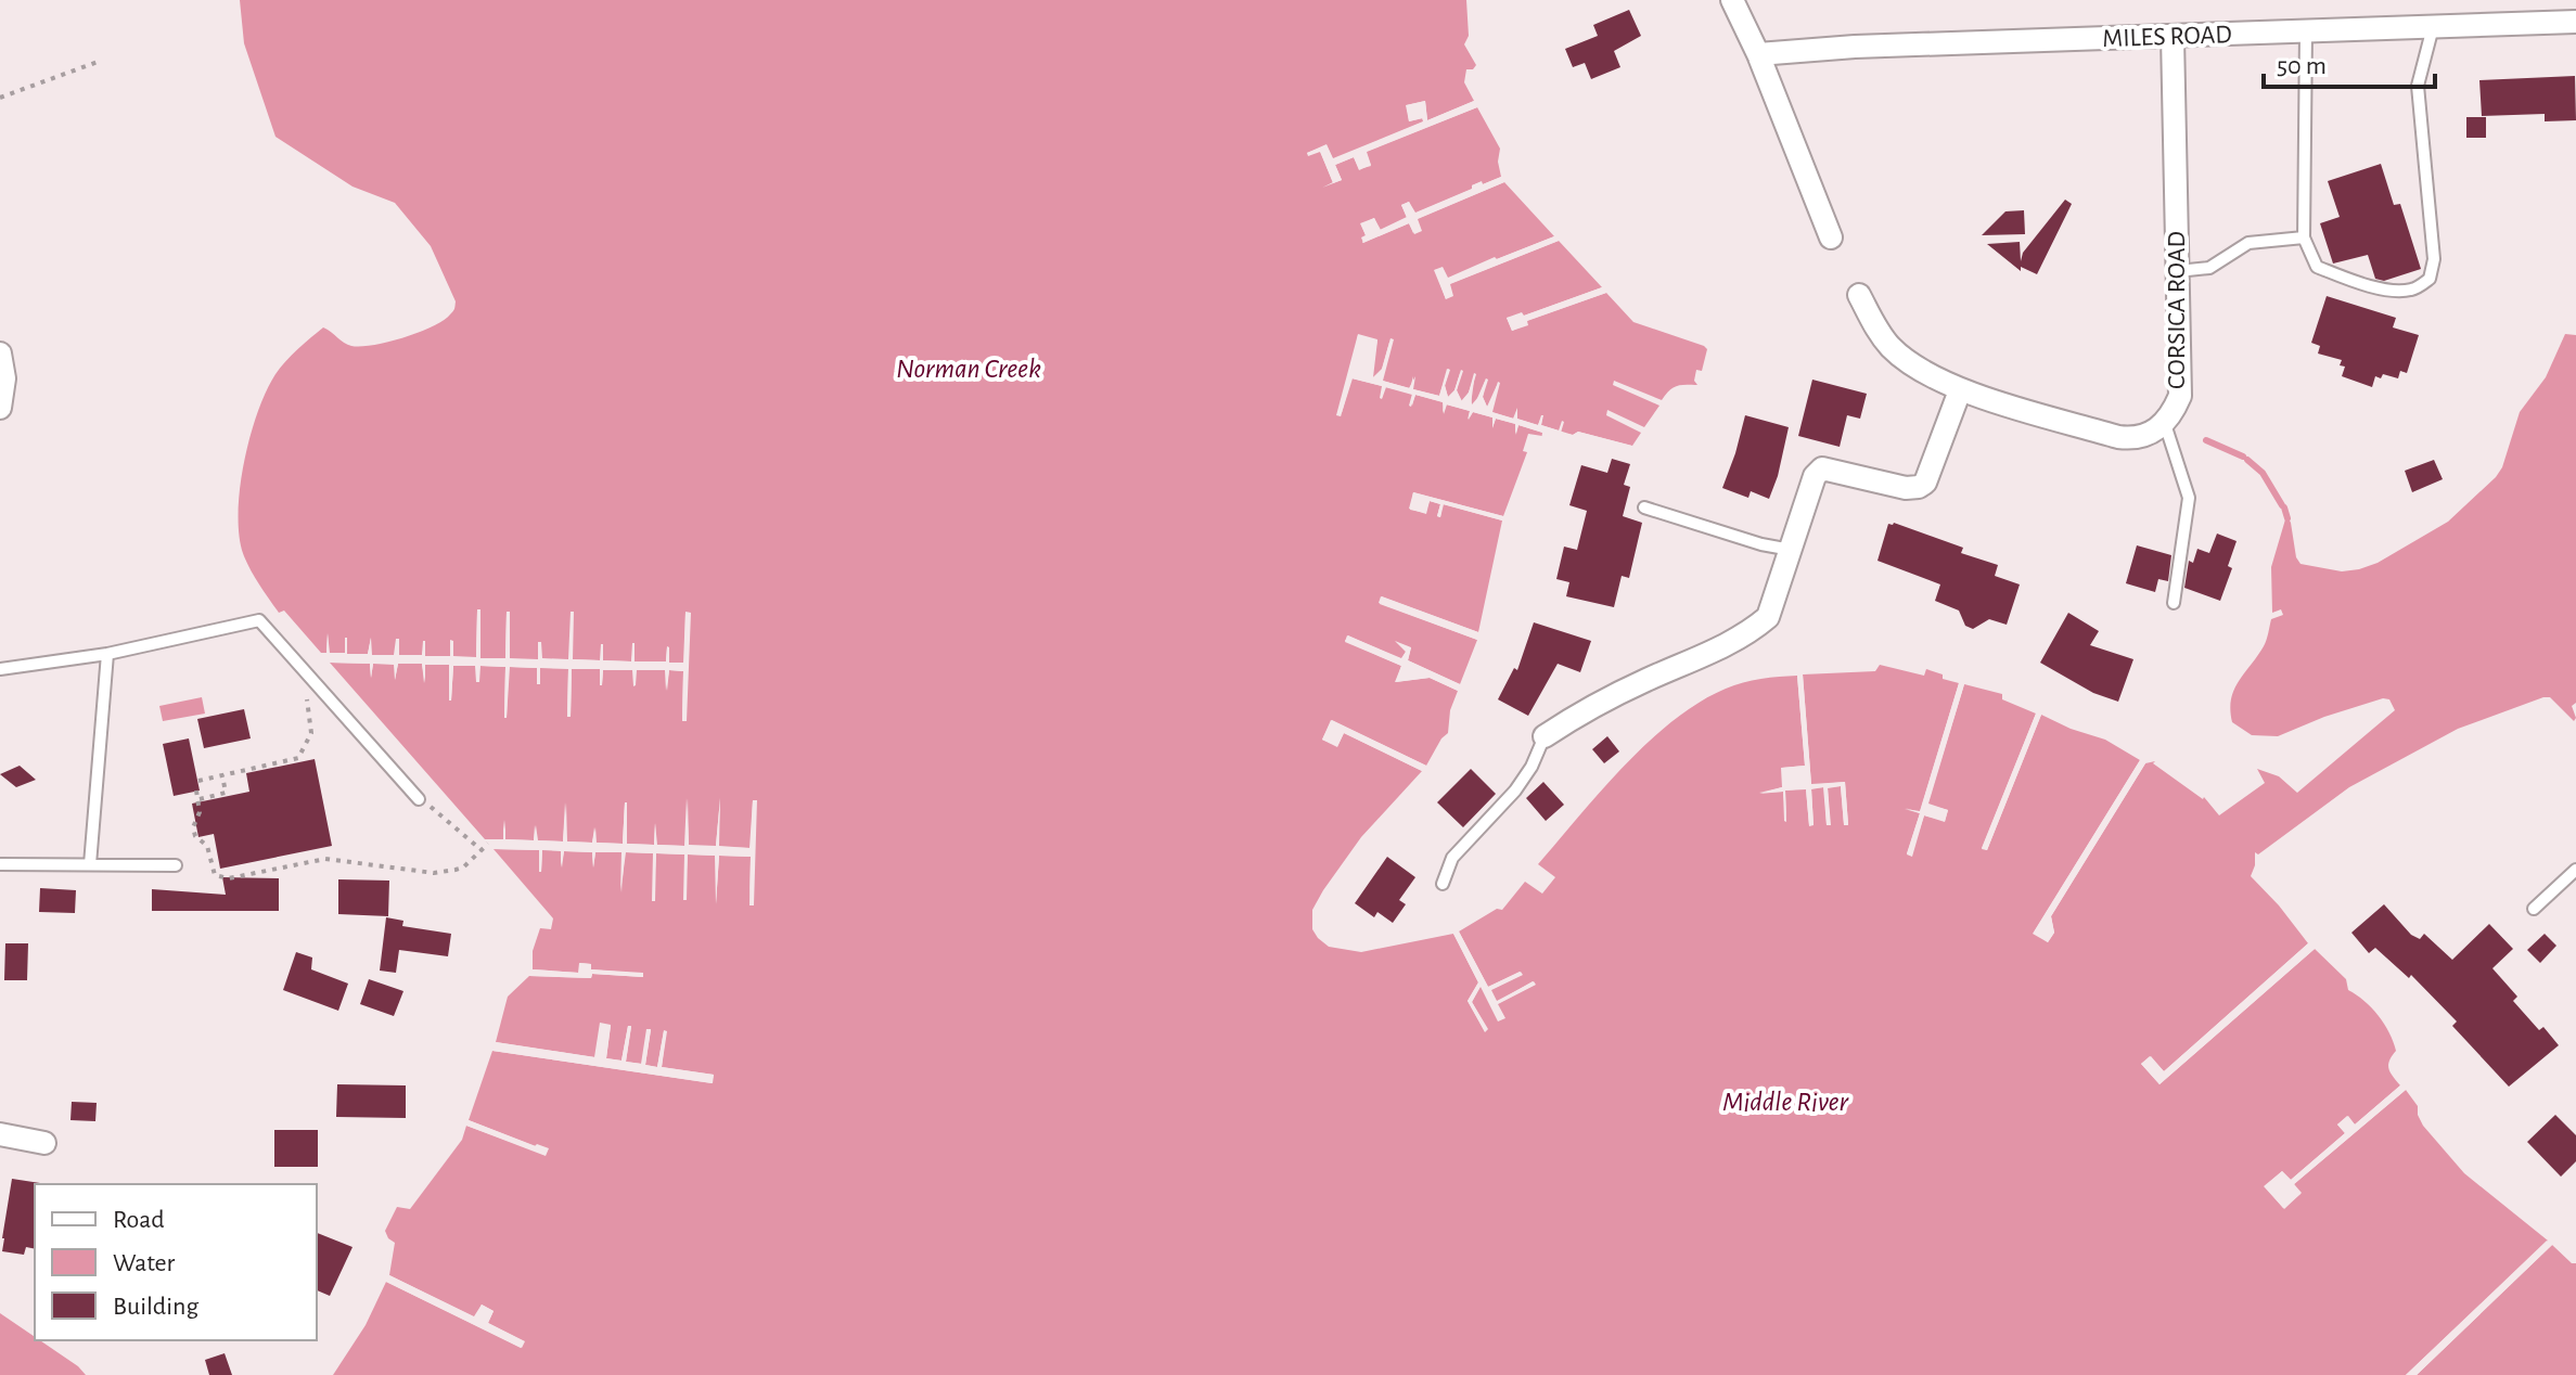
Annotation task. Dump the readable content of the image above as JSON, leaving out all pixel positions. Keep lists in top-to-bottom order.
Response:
{
  "streets": {
    "street": ["MILES ROAD", "CORSICA ROAD"]
  },
  "crossings": [
    ["MILES ROAD", "CORSICA ROAD"]
  ],
  "water": ["Norman Creek", "Middle River"],
  "legend": ["Road", "Water", "Building"],
  "scale_bar": "50 m"
}
